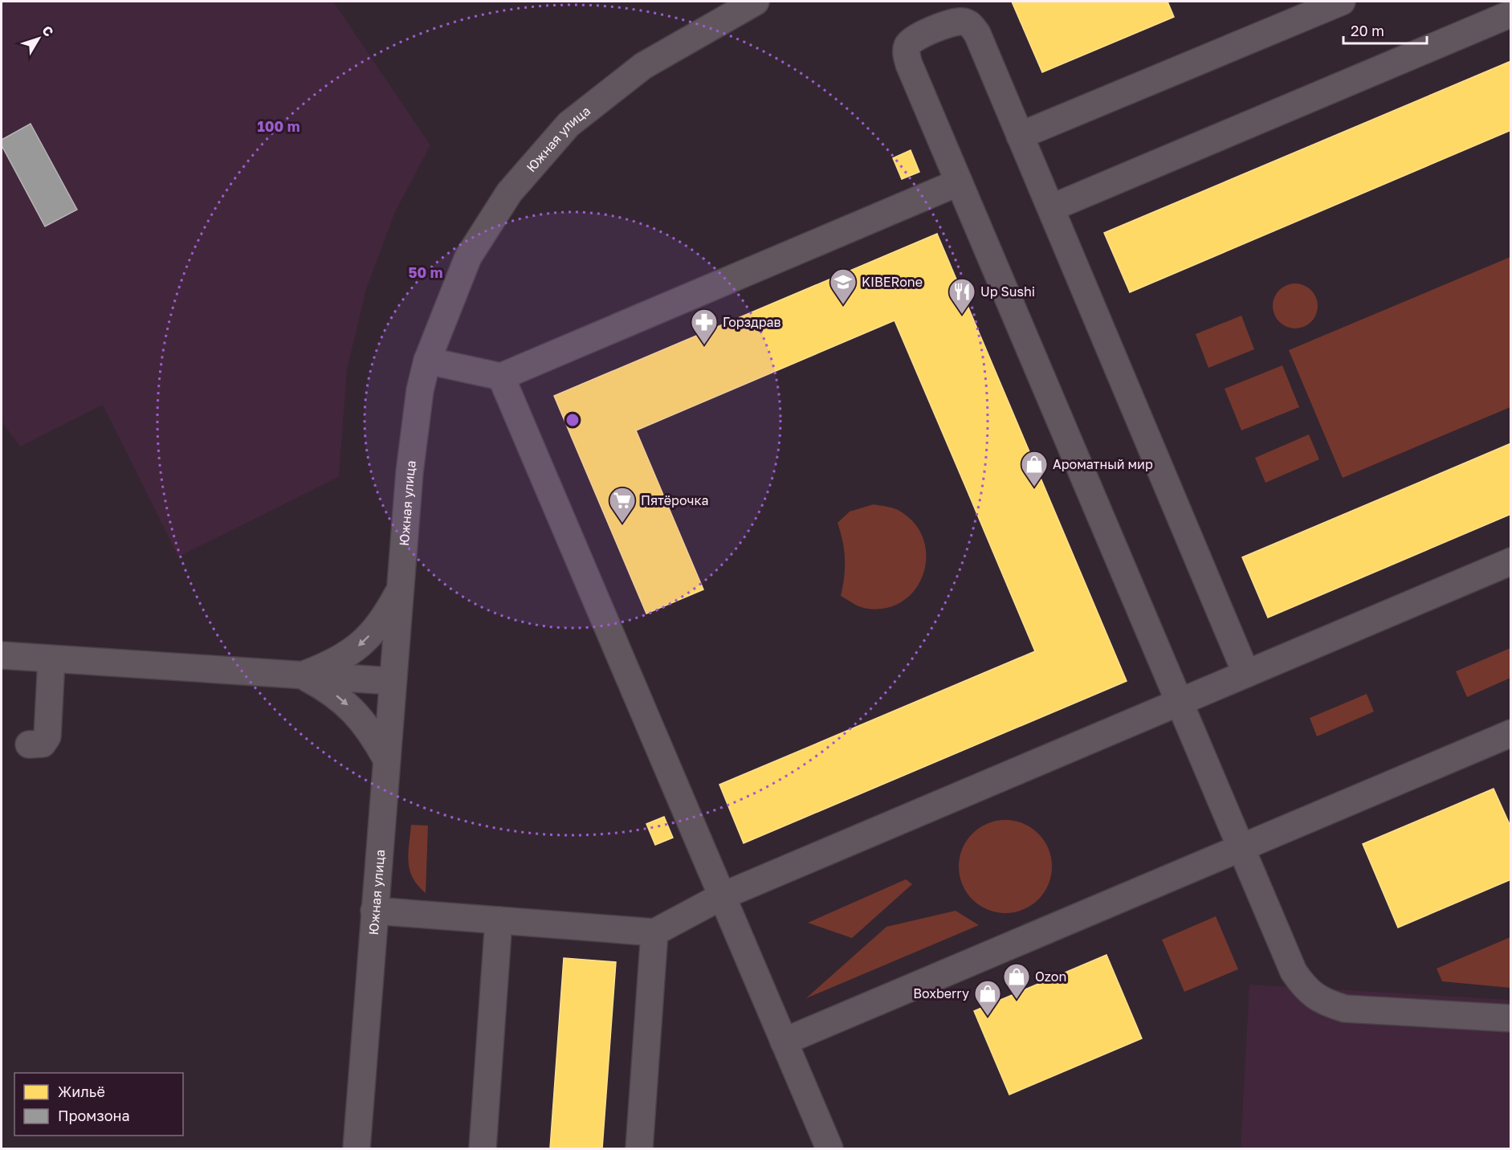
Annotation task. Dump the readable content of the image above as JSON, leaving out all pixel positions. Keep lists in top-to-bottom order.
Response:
{
  "streets": {
    "street": ["Южная улица"]
  },
  "places": {
    "school or university": ["KIBERone"],
    "restaurant": ["Up Sushi"],
    "pharmacy": ["Горздрав"],
    "shop": ["Ароматный мир", "Ozon", "Boxberry"],
    "supermarket": ["Пятёрочка"]
  },
  "legend": ["Жильё", "Промзона"],
  "scale_bar": "20 m",
  "north": "top right",
  "rings": ["100 m", "50 m"]
}
